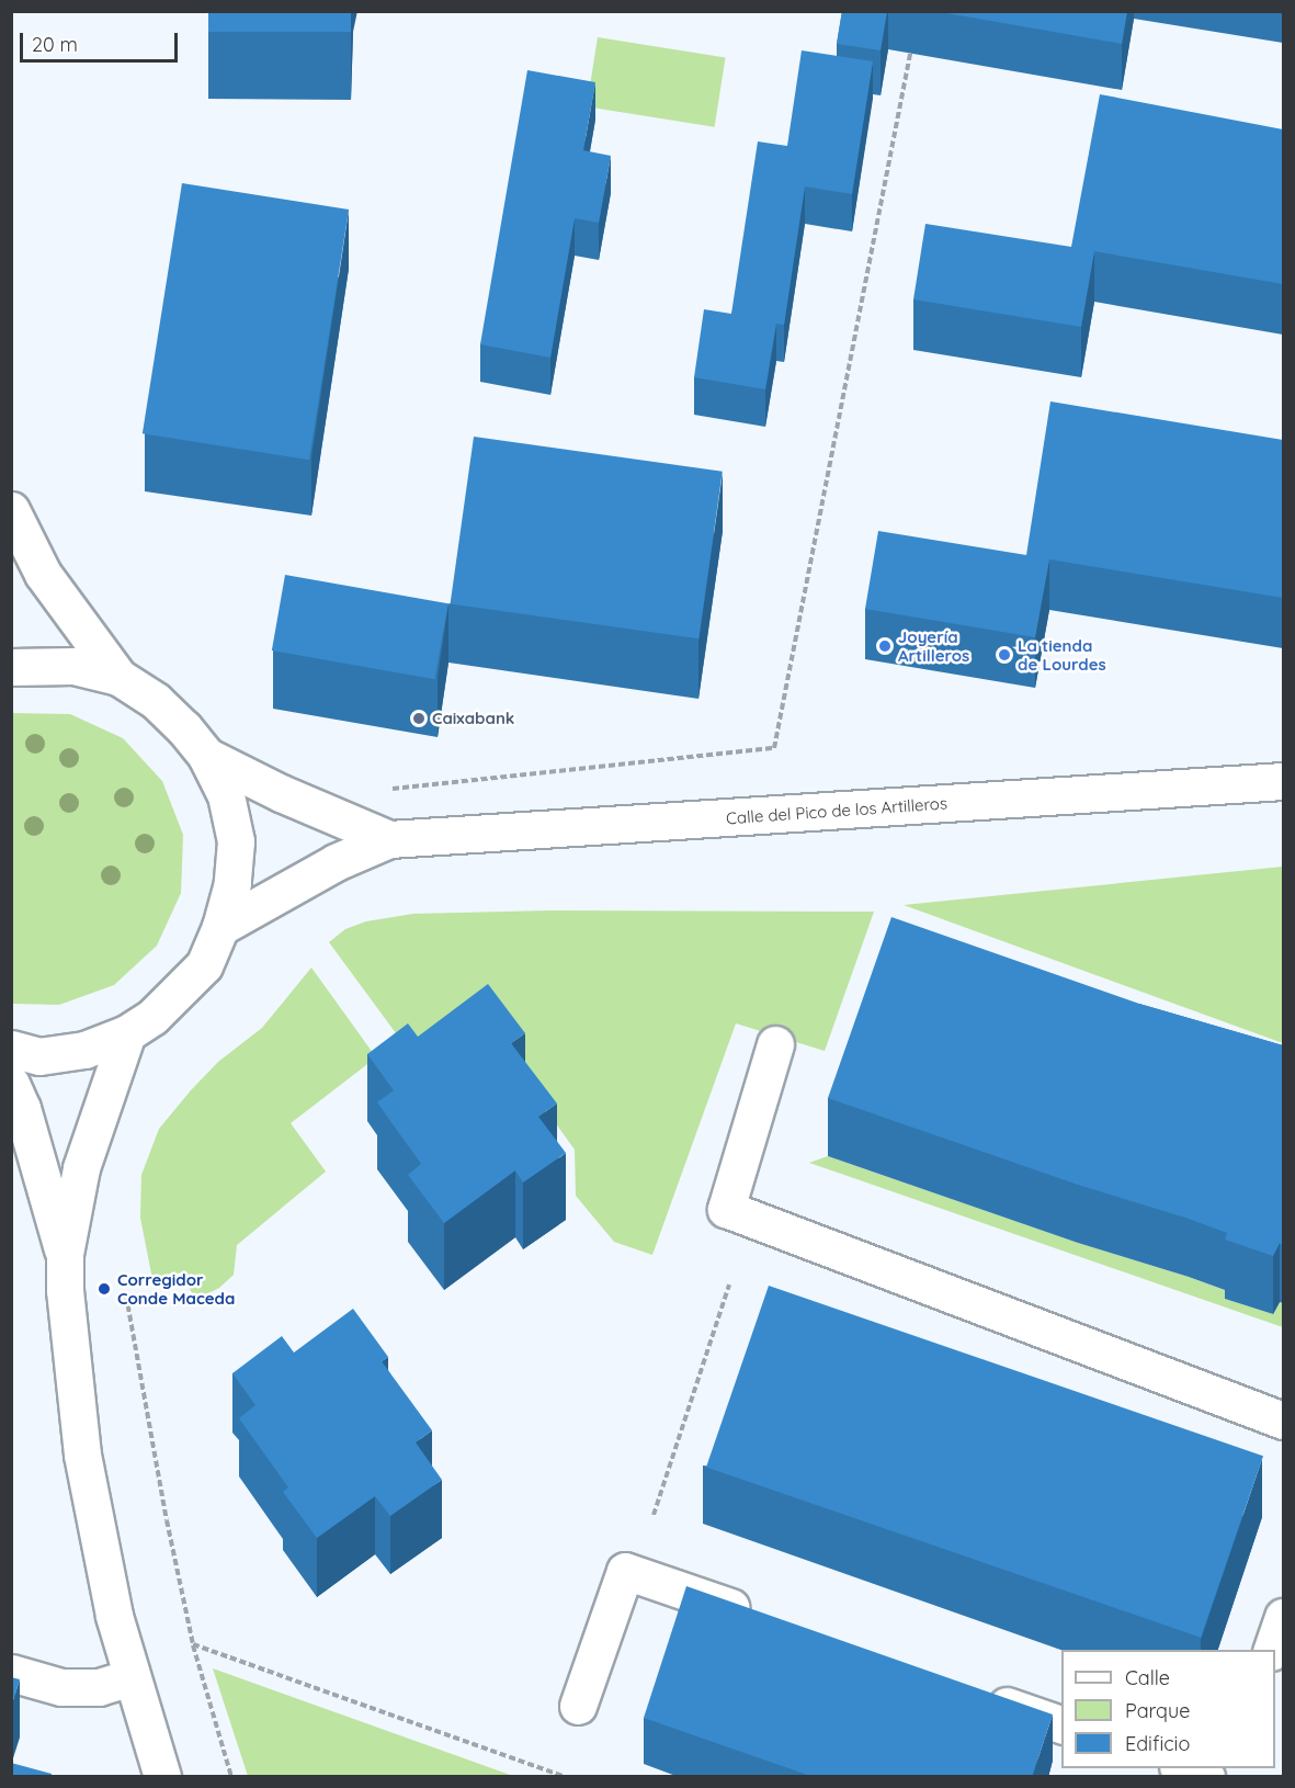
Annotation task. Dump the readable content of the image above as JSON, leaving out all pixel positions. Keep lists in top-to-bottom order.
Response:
{
  "streets": {
    "street": ["Calle del Pico de los Artilleros"]
  },
  "places": [
    "Joyería Artilleros",
    "La tienda de Lourdes",
    "Caixabank",
    "Corregidor Conde Maceda"
  ],
  "legend": ["Calle", "Parque", "Edificio"],
  "scale_bar": "20 m"
}
